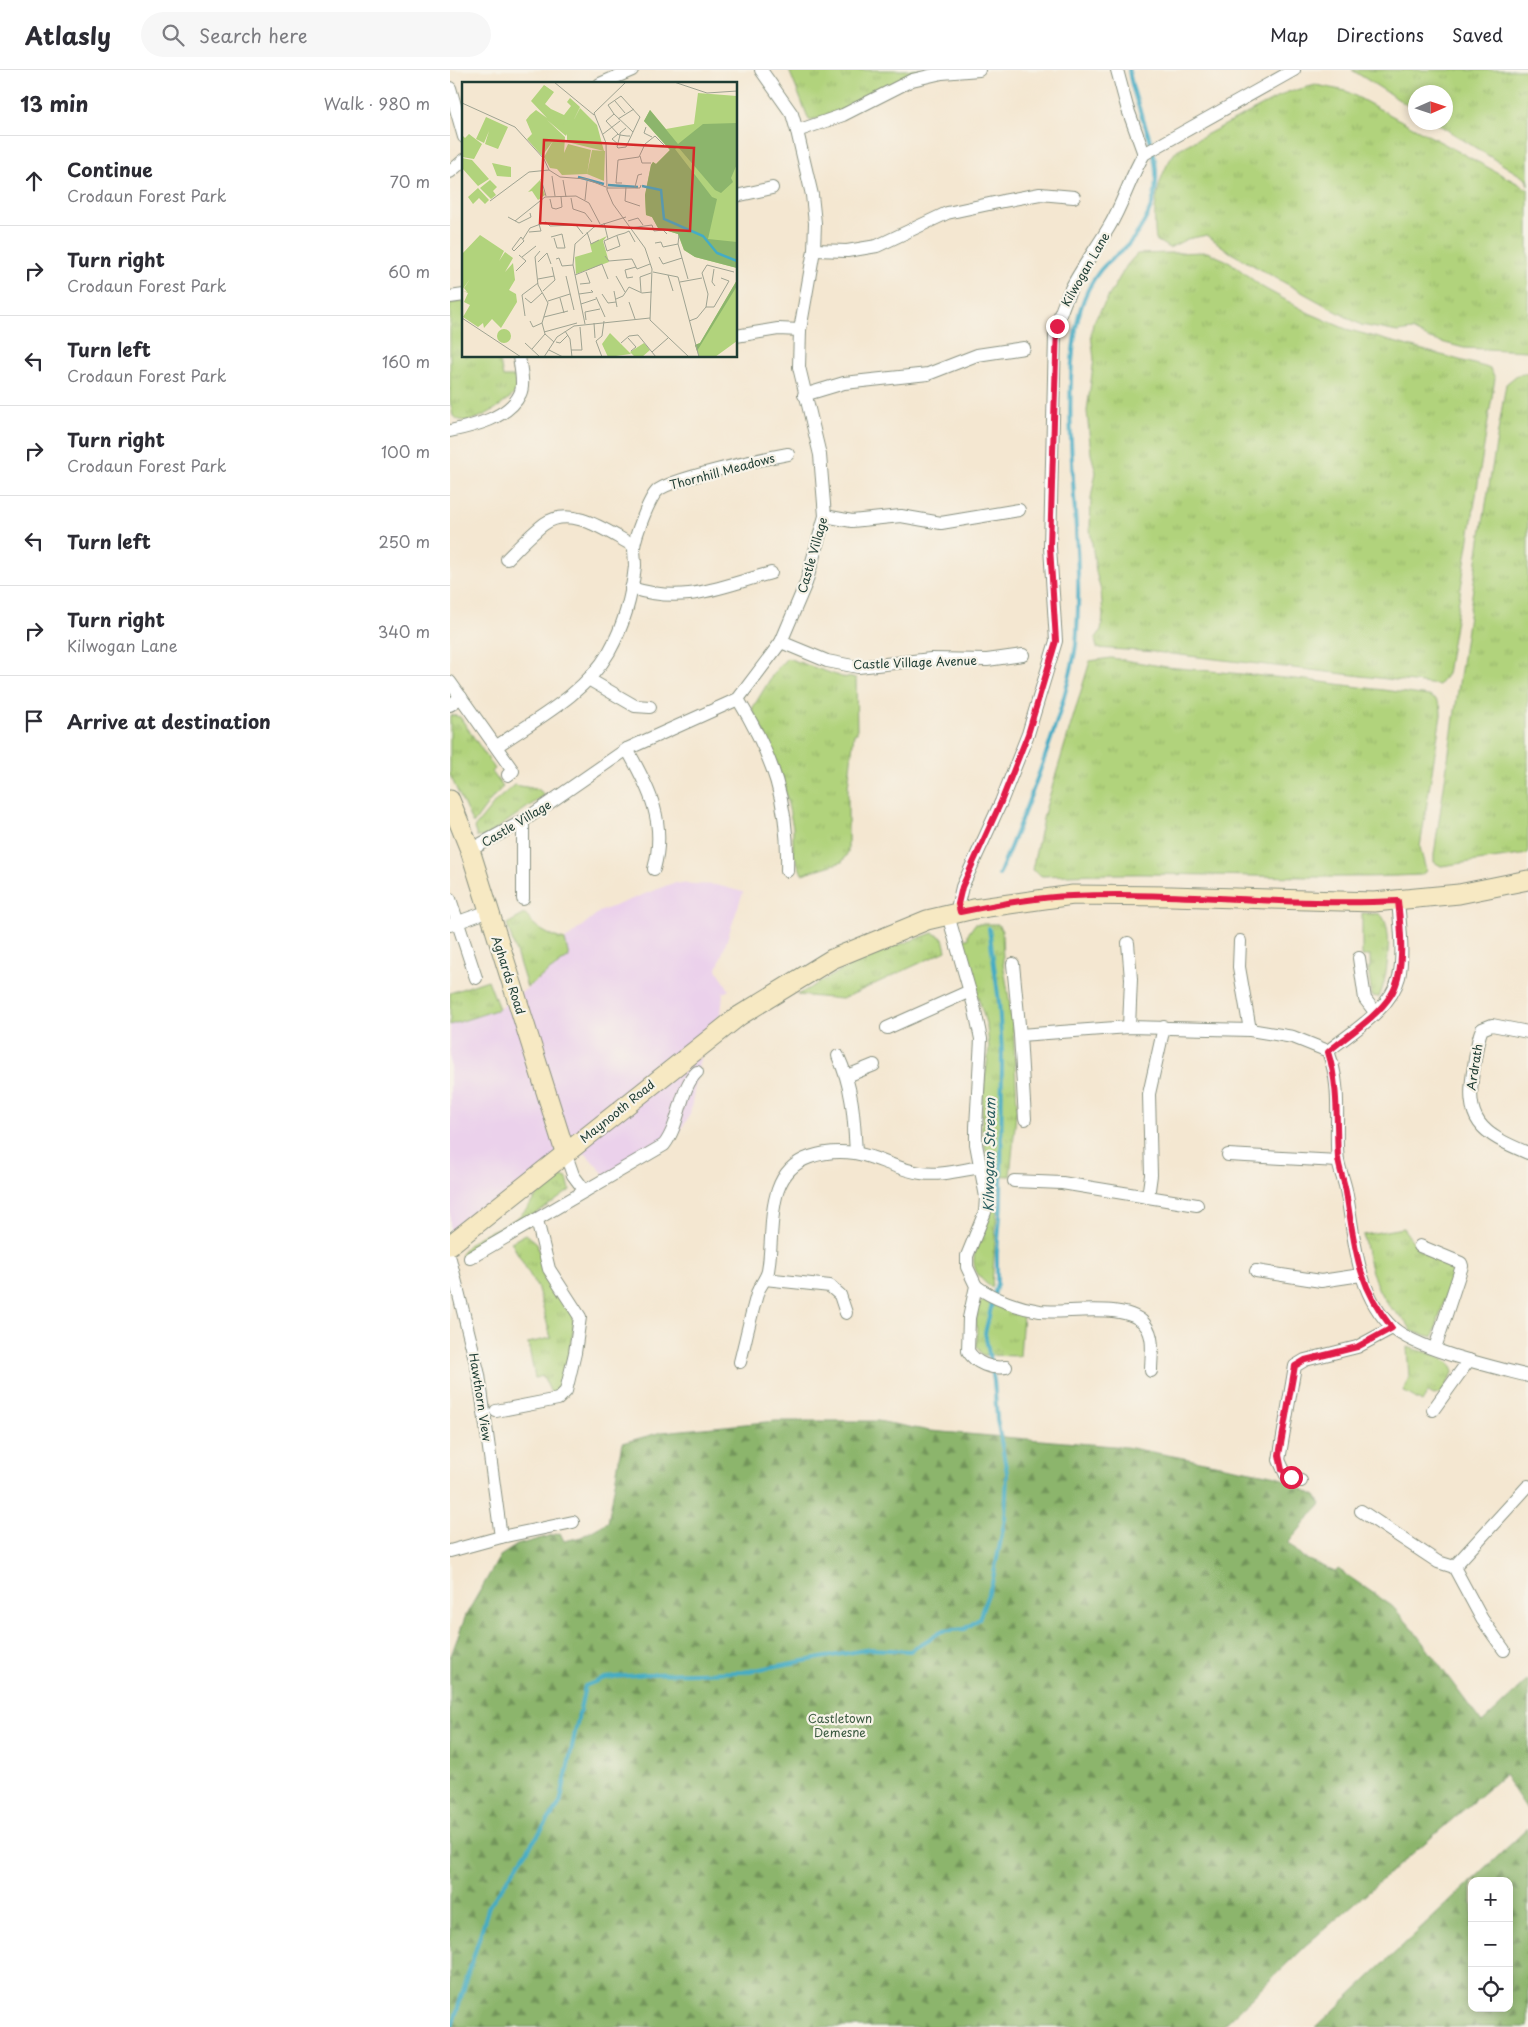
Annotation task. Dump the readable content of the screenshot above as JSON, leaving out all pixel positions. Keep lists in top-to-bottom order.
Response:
{
  "streets": {
    "main road": ["Aghards Road", "Maynooth Road"],
    "street": [
      "Kilwogan Lane",
      "Thornhill Meadows",
      "Castle Village",
      "Castle Village Avenue",
      "Ardrath",
      "Hawthorn View"
    ]
  },
  "crossings": [
    ["Kilwogan Lane", "Maynooth Road"],
    ["Castle Village", "Castle Village Avenue"],
    ["Castle Village", "Aghards Road"],
    ["Aghards Road", "Maynooth Road"]
  ],
  "water": ["Kilwogan Stream"],
  "parks": ["Castletown Demesne"],
  "north": "right",
  "page": {
    "header": "Atlasly",
    "search": "Search here",
    "nav": ["Map", "Directions", "Saved"],
    "heading": ["13 min", "Walk · 980 m"],
    "list": [
      ["Continue", "Crodaun Forest Park", "70 m"],
      ["Turn right", "Crodaun Forest Park", "60 m"],
      ["Turn left", "Crodaun Forest Park", "160 m"],
      ["Turn right", "Crodaun Forest Park", "100 m"],
      ["Turn left", "250 m"],
      ["Turn right", "Kilwogan Lane", "340 m"],
      "Arrive at destination"
    ],
    "map_buttons": ["+", "−"]
  }
}
